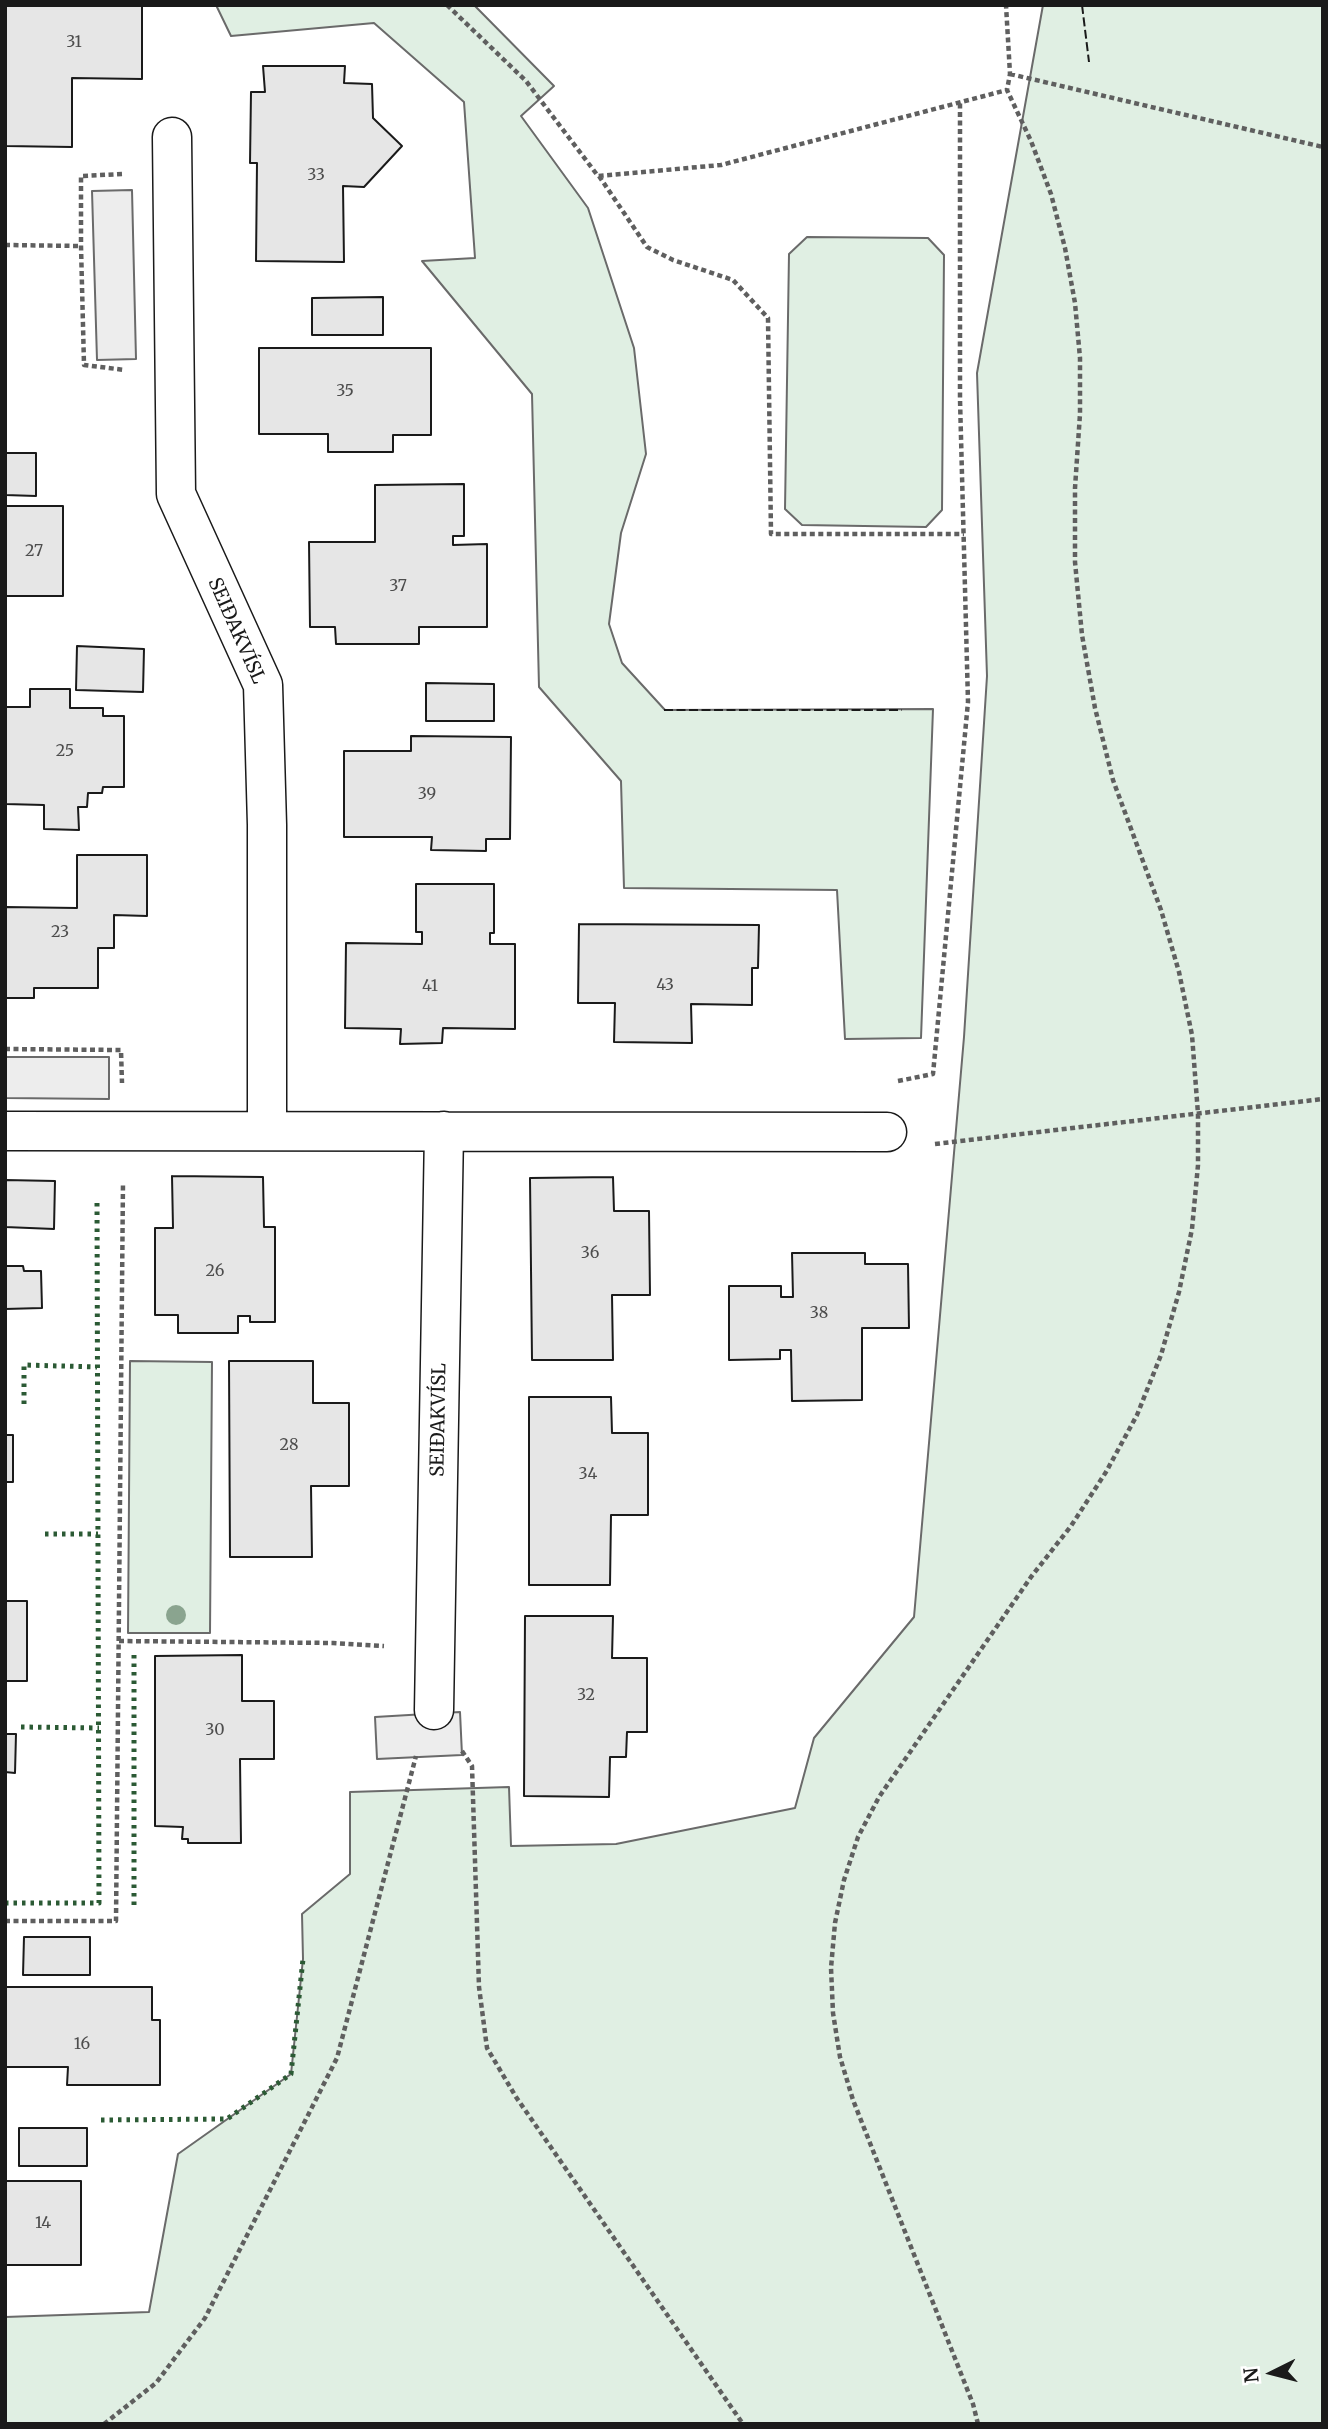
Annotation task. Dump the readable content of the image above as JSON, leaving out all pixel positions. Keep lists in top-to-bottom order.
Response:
{
  "streets": {
    "street": ["SEIÐAKVÍSL"]
  },
  "house_numbers": [
    "31",
    "33",
    "35",
    "27",
    "37",
    "25",
    "39",
    "23",
    "43",
    "41",
    "36",
    "26",
    "38",
    "28",
    "34",
    "32",
    "30",
    "16",
    "14"
  ],
  "north": "left"
}
